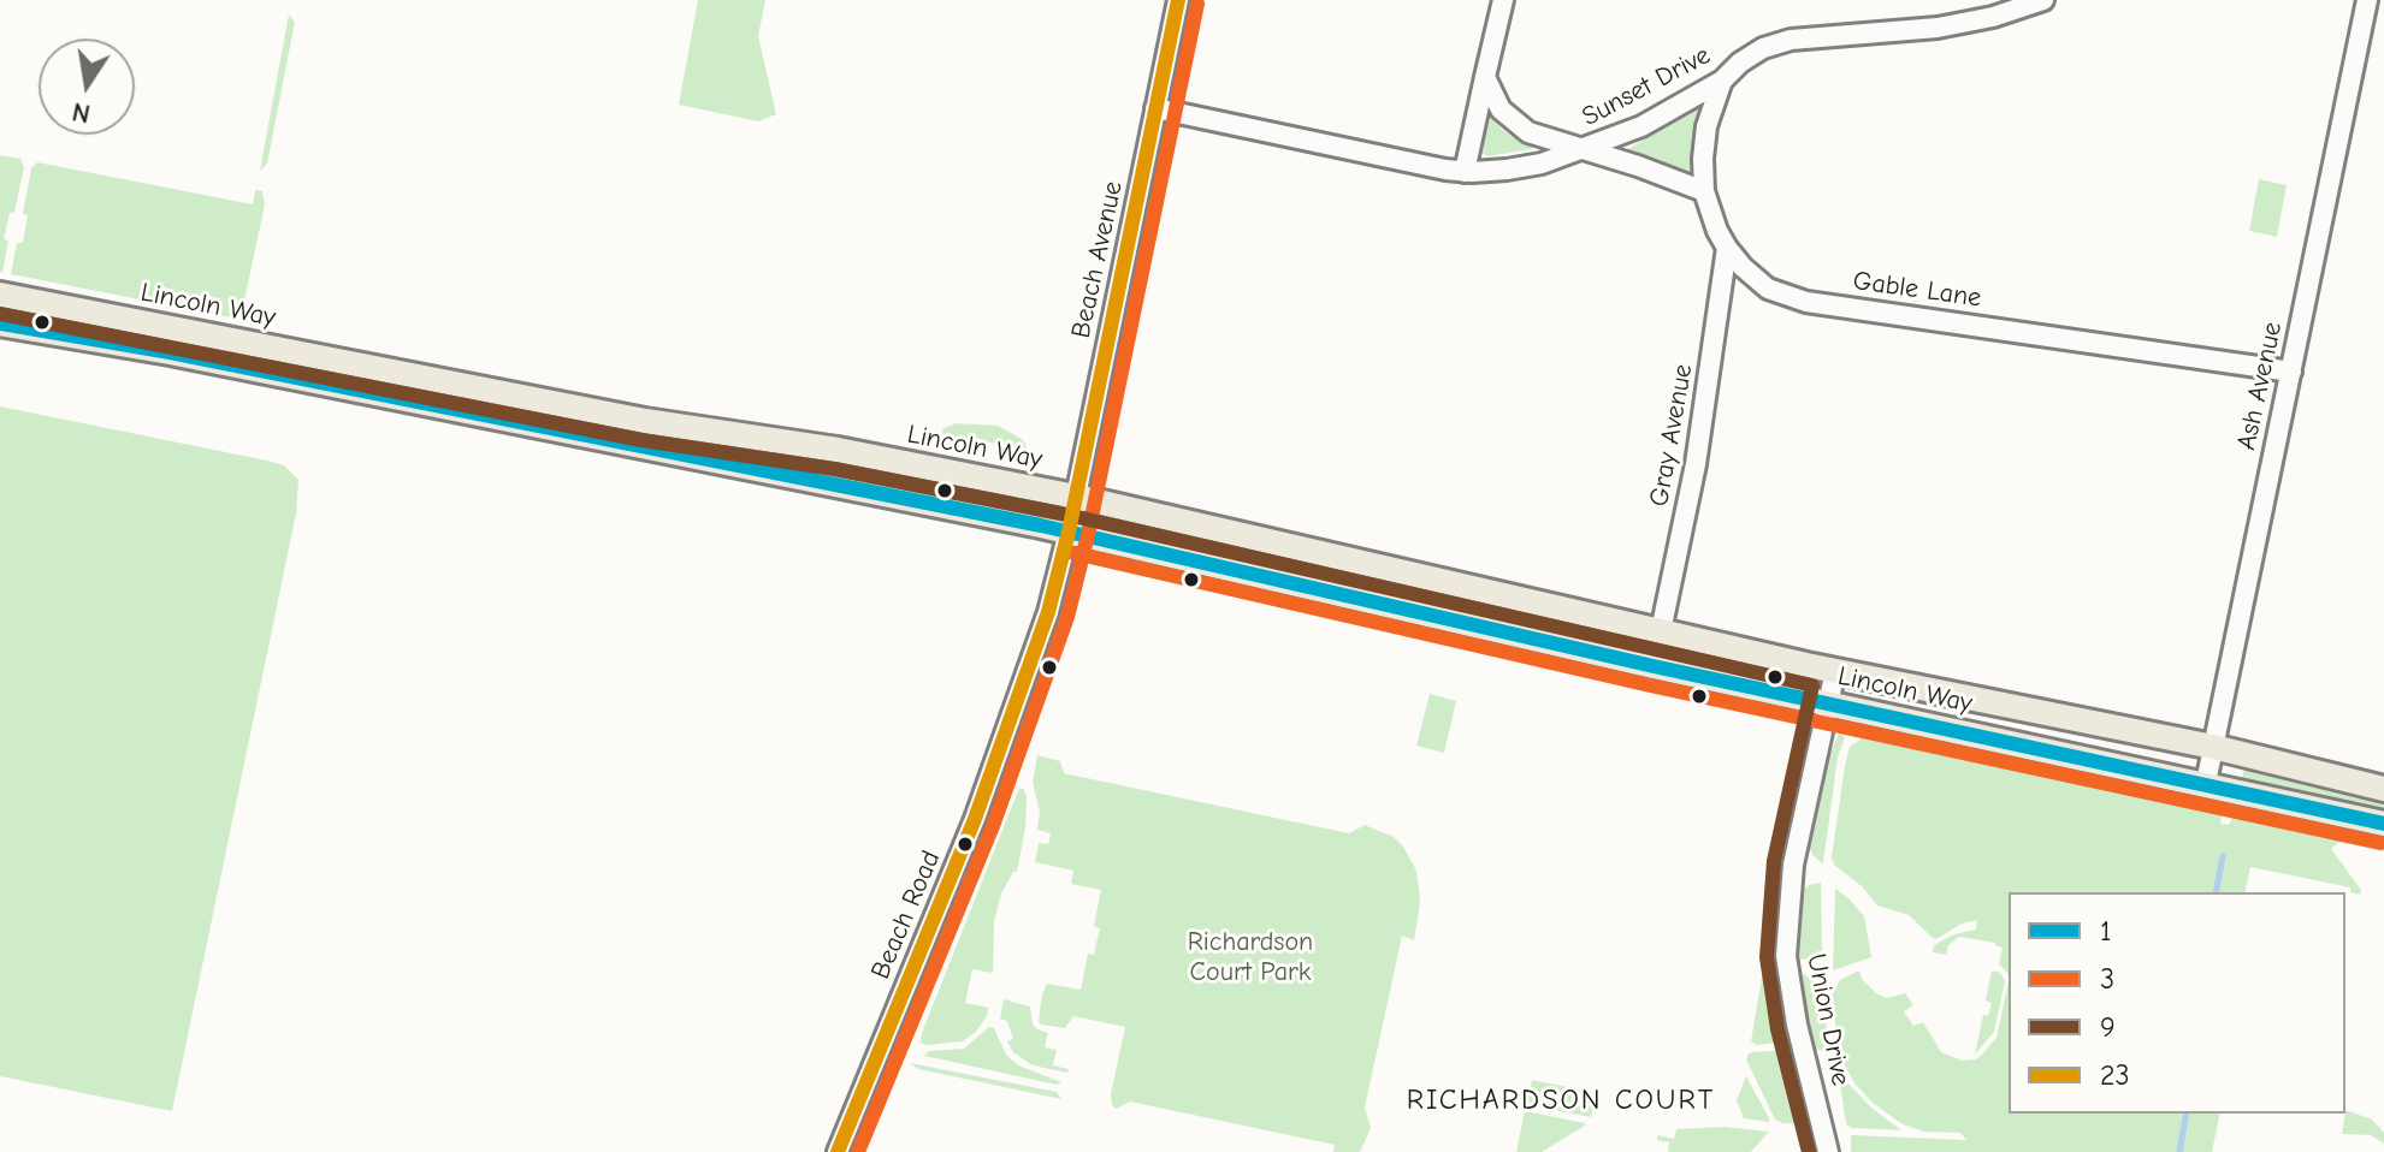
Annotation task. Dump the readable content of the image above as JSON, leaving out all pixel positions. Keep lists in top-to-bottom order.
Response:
{
  "streets": {
    "main road": ["Lincoln Way"],
    "street": [
      "Sunset Drive",
      "Beach Avenue",
      "Gable Lane",
      "Ash Avenue",
      "Gray Avenue",
      "Beach Road",
      "Union Drive"
    ]
  },
  "crossings": [
    ["Sunset Drive", "Beach Avenue"],
    ["Sunset Drive", "Gable Lane"],
    ["Beach Avenue", "Lincoln Way"],
    ["Beach Avenue", "Beach Road"],
    ["Gable Lane", "Ash Avenue"],
    ["Gable Lane", "Gray Avenue"],
    ["Lincoln Way", "Ash Avenue"],
    ["Lincoln Way", "Gray Avenue"],
    ["Lincoln Way", "Beach Road"],
    ["Lincoln Way", "Union Drive"]
  ],
  "districts": ["RICHARDSON COURT"],
  "parks": ["Richardson Court Park"],
  "lines": [
    "transit line 23",
    "transit line 3",
    "transit line 9",
    "transit line 1"
  ],
  "legend": [
    "1",
    "3",
    "9",
    "23"
  ],
  "north": "bottom"
}
